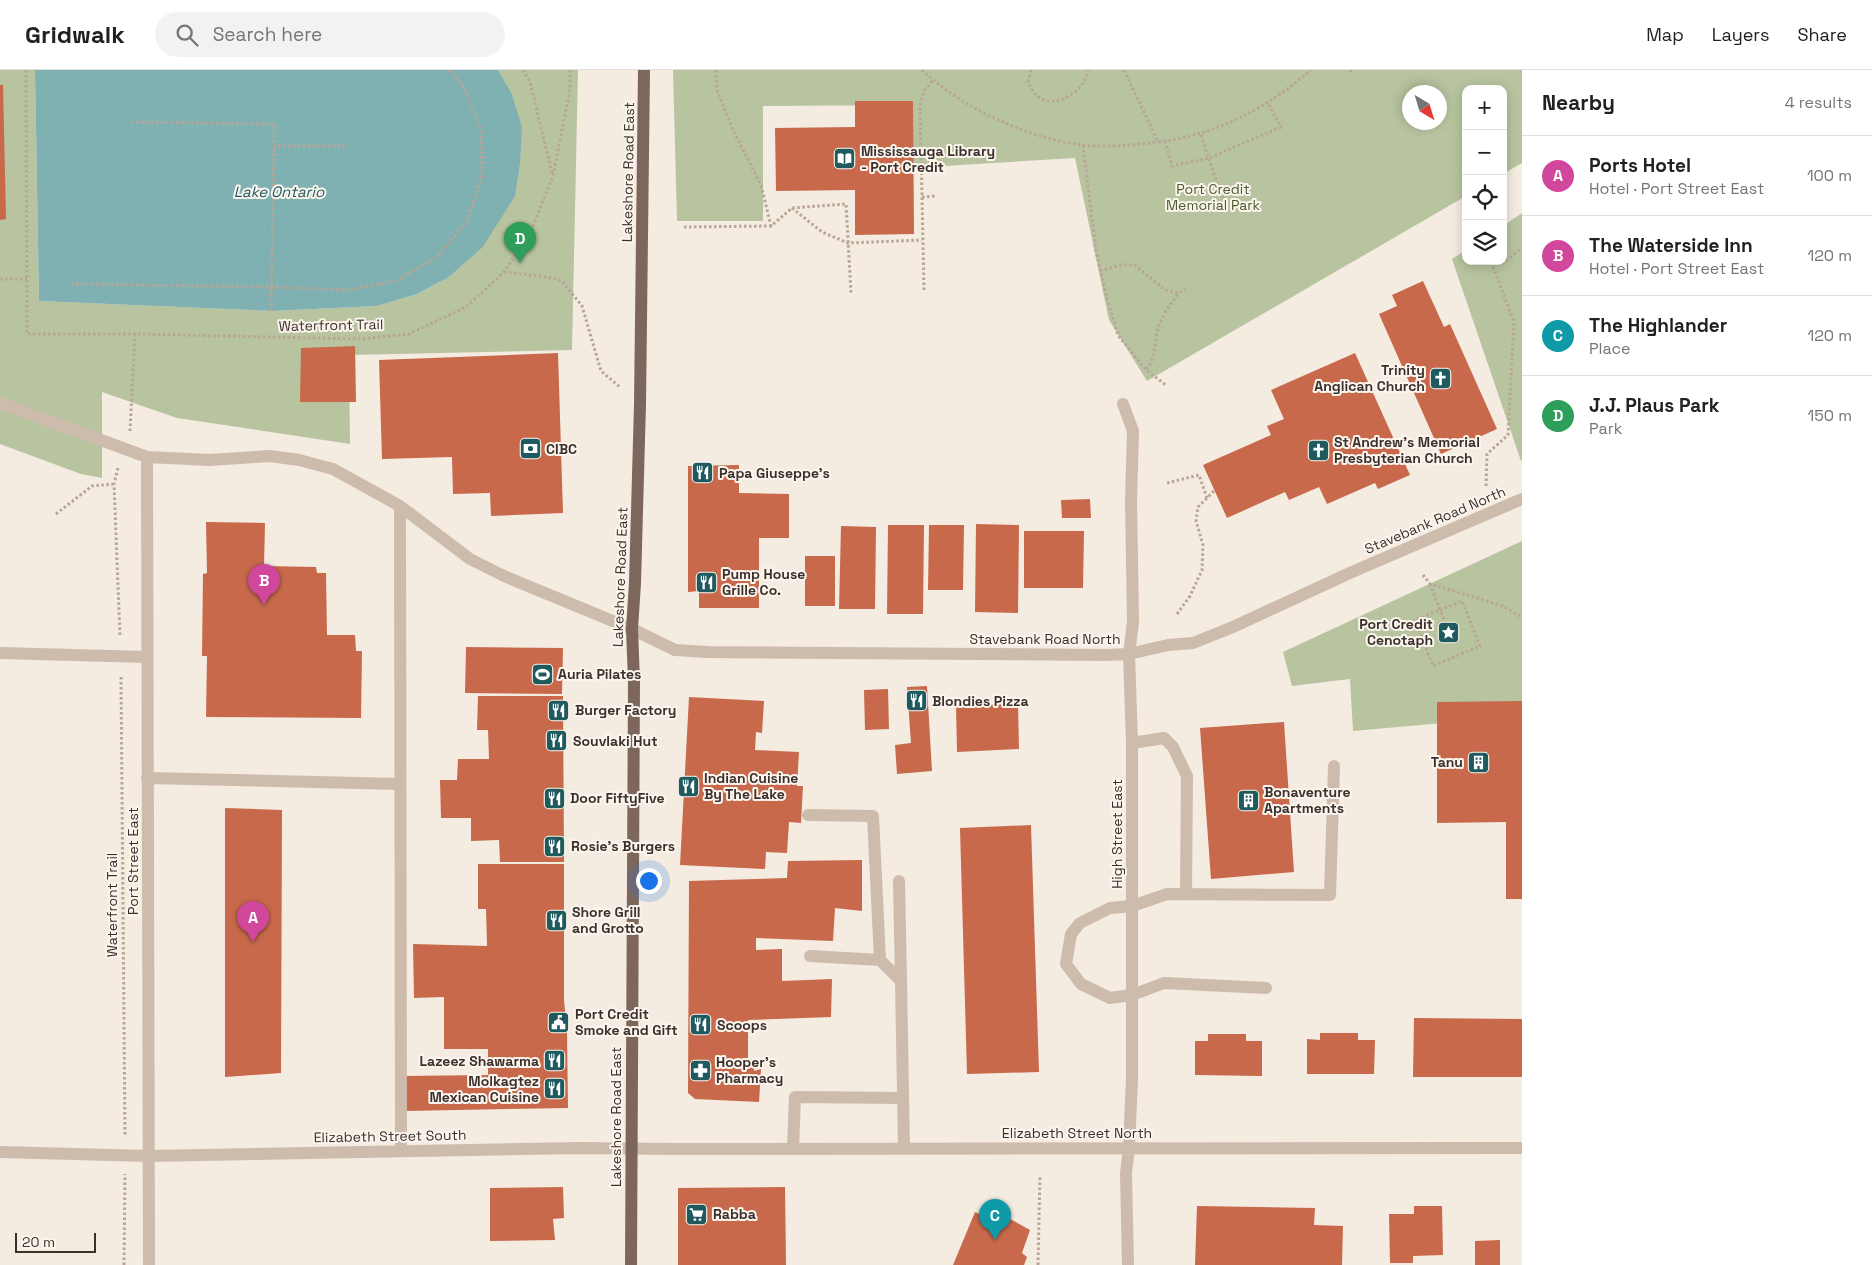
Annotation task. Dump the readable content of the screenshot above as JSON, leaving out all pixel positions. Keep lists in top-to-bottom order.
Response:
{
  "streets": {
    "main road": ["Lakeshore Road East"],
    "street": [
      "Stavebank Road North",
      "High Street East",
      "Port Street East",
      "Elizabeth Street North",
      "Elizabeth Street South"
    ],
    "path": ["Waterfront Trail"]
  },
  "crossings": [
    ["Lakeshore Road East", "Stavebank Road North"],
    ["Lakeshore Road East", "Elizabeth Street North"],
    ["Lakeshore Road East", "Elizabeth Street South"],
    ["Stavebank Road North", "High Street East"],
    ["Stavebank Road North", "Port Street East"],
    ["High Street East", "Elizabeth Street North"],
    ["Port Street East", "Elizabeth Street South"],
    ["Elizabeth Street North", "Elizabeth Street South"]
  ],
  "water": ["Lake Ontario"],
  "parks": ["Port Credit Memorial Park"],
  "places": {
    "library": ["Mississauga Library - Port Credit"],
    "church": ["Trinity Anglican Church", "St Andrew's Memorial Presbyterian Church"],
    "bank": ["CIBC"],
    "restaurant": [
      "Papa Giuseppe's",
      "Pump House Grille Co.",
      "Blondies Pizza",
      "Burger Factory",
      "Souvlaki Hut",
      "Indian Cuisine By The Lake",
      "Door FiftyFive",
      "Rosie’s Burgers",
      "Shore Grill and Grotto",
      "Scoops",
      "Lazeez Shawarma",
      "Molkagtez Mexican Cuisine"
    ],
    "place": ["Port Credit Cenotaph"],
    "sports": ["Auria Pilates"],
    "building": ["Tanu", "Bonaventure Apartments"],
    "public building": ["Port Credit Smoke and Gift"],
    "pharmacy": ["Hooper's Pharmacy"],
    "supermarket": ["Rabba"]
  },
  "scale_bar": "20 m",
  "north": "bottom right",
  "page": {
    "header": "Gridwalk",
    "search": "Search here",
    "nav": ["Map", "Layers", "Share"],
    "heading": ["Nearby", "4 results"],
    "map_buttons": ["+", "−"],
    "list": [
      {
        "mark": "A",
        "name": "Ports Hotel",
        "note": "Hotel · Port Street East",
        "value": "100 m"
      },
      {
        "mark": "B",
        "name": "The Waterside Inn",
        "note": "Hotel · Port Street East",
        "value": "120 m"
      },
      {
        "mark": "C",
        "name": "The Highlander",
        "note": "Place",
        "value": "120 m"
      },
      {
        "mark": "D",
        "name": "J.J. Plaus Park",
        "note": "Park",
        "value": "150 m"
      }
    ],
    "pins": [
      "D",
      "B",
      "A",
      "C"
    ],
    "scale": "20 m"
  }
}
